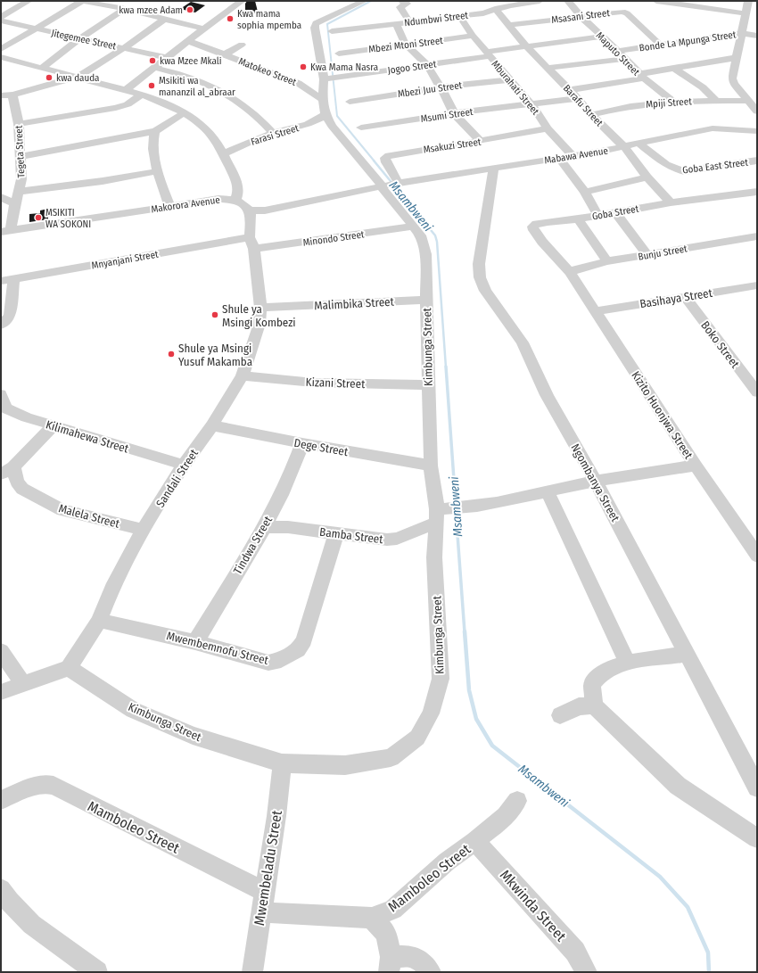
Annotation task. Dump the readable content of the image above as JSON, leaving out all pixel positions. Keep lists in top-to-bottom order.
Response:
{
  "streets": {
    "street": [
      "Msasani Street",
      "Ndumbwi Street",
      "Jitegemee Street",
      "Bonde La Mpunga Street",
      "Mbezi Mtoni Street",
      "Maputo Street",
      "Jogoo Street",
      "Matokeo Street",
      "Mburahati Street",
      "Mbezi Juu Street",
      "Mpiji Street",
      "Barafu Street",
      "Msumi Street",
      "Farasi Street",
      "Msakuzi Street",
      "Tegeta Street",
      "Mabawa Avenue",
      "Goba East Street",
      "Makorora Avenue",
      "Goba Street",
      "Minondo Street",
      "Bunju Street",
      "Mnyanjani Street",
      "Basihaya Street",
      "Malimbika Street",
      "Boko Street",
      "Kimbunga Street",
      "Kizani Street",
      "Kizito Huonjwa Street",
      "Kilimahewa Street",
      "Dege Street",
      "Sandali Street",
      "Ngombanya Street",
      "Malela Street",
      "Bamba Street",
      "Tindwa Street",
      "Mwembemnofu Street",
      "Mamboleo Street",
      "Mwembeladu Street",
      "Mkwinda Street"
    ]
  },
  "crossings": [
    ["Msasani Street", "Bonde La Mpunga Street"],
    ["Msasani Street", "Maputo Street"],
    ["Msasani Street", "Barafu Street"],
    ["Ndumbwi Street", "Mburahati Street"],
    ["Ndumbwi Street", "Barafu Street"],
    ["Bonde La Mpunga Street", "Maputo Street"],
    ["Mbezi Mtoni Street", "Mburahati Street"],
    ["Maputo Street", "Jogoo Street"],
    ["Maputo Street", "Mpiji Street"],
    ["Jogoo Street", "Mburahati Street"],
    ["Jogoo Street", "Barafu Street"],
    ["Mburahati Street", "Mbezi Juu Street"],
    ["Mburahati Street", "Msumi Street"],
    ["Mburahati Street", "Msakuzi Street"],
    ["Mburahati Street", "Mabawa Avenue"],
    ["Mpiji Street", "Barafu Street"],
    ["Barafu Street", "Msumi Street"],
    ["Barafu Street", "Mabawa Avenue"],
    ["Barafu Street", "Goba Street"],
    ["Msakuzi Street", "Mabawa Avenue"],
    ["Msakuzi Street", "Kimbunga Street"],
    ["Tegeta Street", "Makorora Avenue"],
    ["Mabawa Avenue", "Goba East Street"],
    ["Mabawa Avenue", "Kimbunga Street"],
    ["Mabawa Avenue", "Ngombanya Street"],
    ["Makorora Avenue", "Sandali Street"],
    ["Goba Street", "Bunju Street"],
    ["Goba Street", "Kizito Huonjwa Street"],
    ["Minondo Street", "Mnyanjani Street"],
    ["Minondo Street", "Kimbunga Street"],
    ["Minondo Street", "Sandali Street"],
    ["Bunju Street", "Kizito Huonjwa Street"],
    ["Mnyanjani Street", "Sandali Street"],
    ["Basihaya Street", "Boko Street"],
    ["Basihaya Street", "Kizito Huonjwa Street"],
    ["Malimbika Street", "Kimbunga Street"],
    ["Malimbika Street", "Sandali Street"],
    ["Kimbunga Street", "Kizani Street"],
    ["Kimbunga Street", "Dege Street"],
    ["Kimbunga Street", "Sandali Street"],
    ["Kimbunga Street", "Bamba Street"],
    ["Kimbunga Street", "Mwembeladu Street"],
    ["Kizani Street", "Sandali Street"],
    ["Kizito Huonjwa Street", "Bamba Street"],
    ["Kilimahewa Street", "Sandali Street"],
    ["Dege Street", "Sandali Street"],
    ["Dege Street", "Tindwa Street"],
    ["Sandali Street", "Malela Street"],
    ["Sandali Street", "Mwembemnofu Street"],
    ["Ngombanya Street", "Bamba Street"],
    ["Bamba Street", "Tindwa Street"],
    ["Bamba Street", "Mwembemnofu Street"],
    ["Tindwa Street", "Mwembemnofu Street"],
    ["Mamboleo Street", "Mwembeladu Street"],
    ["Mamboleo Street", "Mkwinda Street"]
  ],
  "water": ["Msambweni"],
  "places": [
    "kwa mzee Adam",
    "Kwa mama sophia mpemba",
    "kwa Mzee Mkali",
    "Kwa Mama Nasra",
    "kwa dauda",
    "Msikiti wa mananzil al_abraar",
    "MSIKITI WA SOKONI",
    "Shule ya Msingi Kombezi",
    "Shule ya Msingi Yusuf Makamba"
  ]
}
